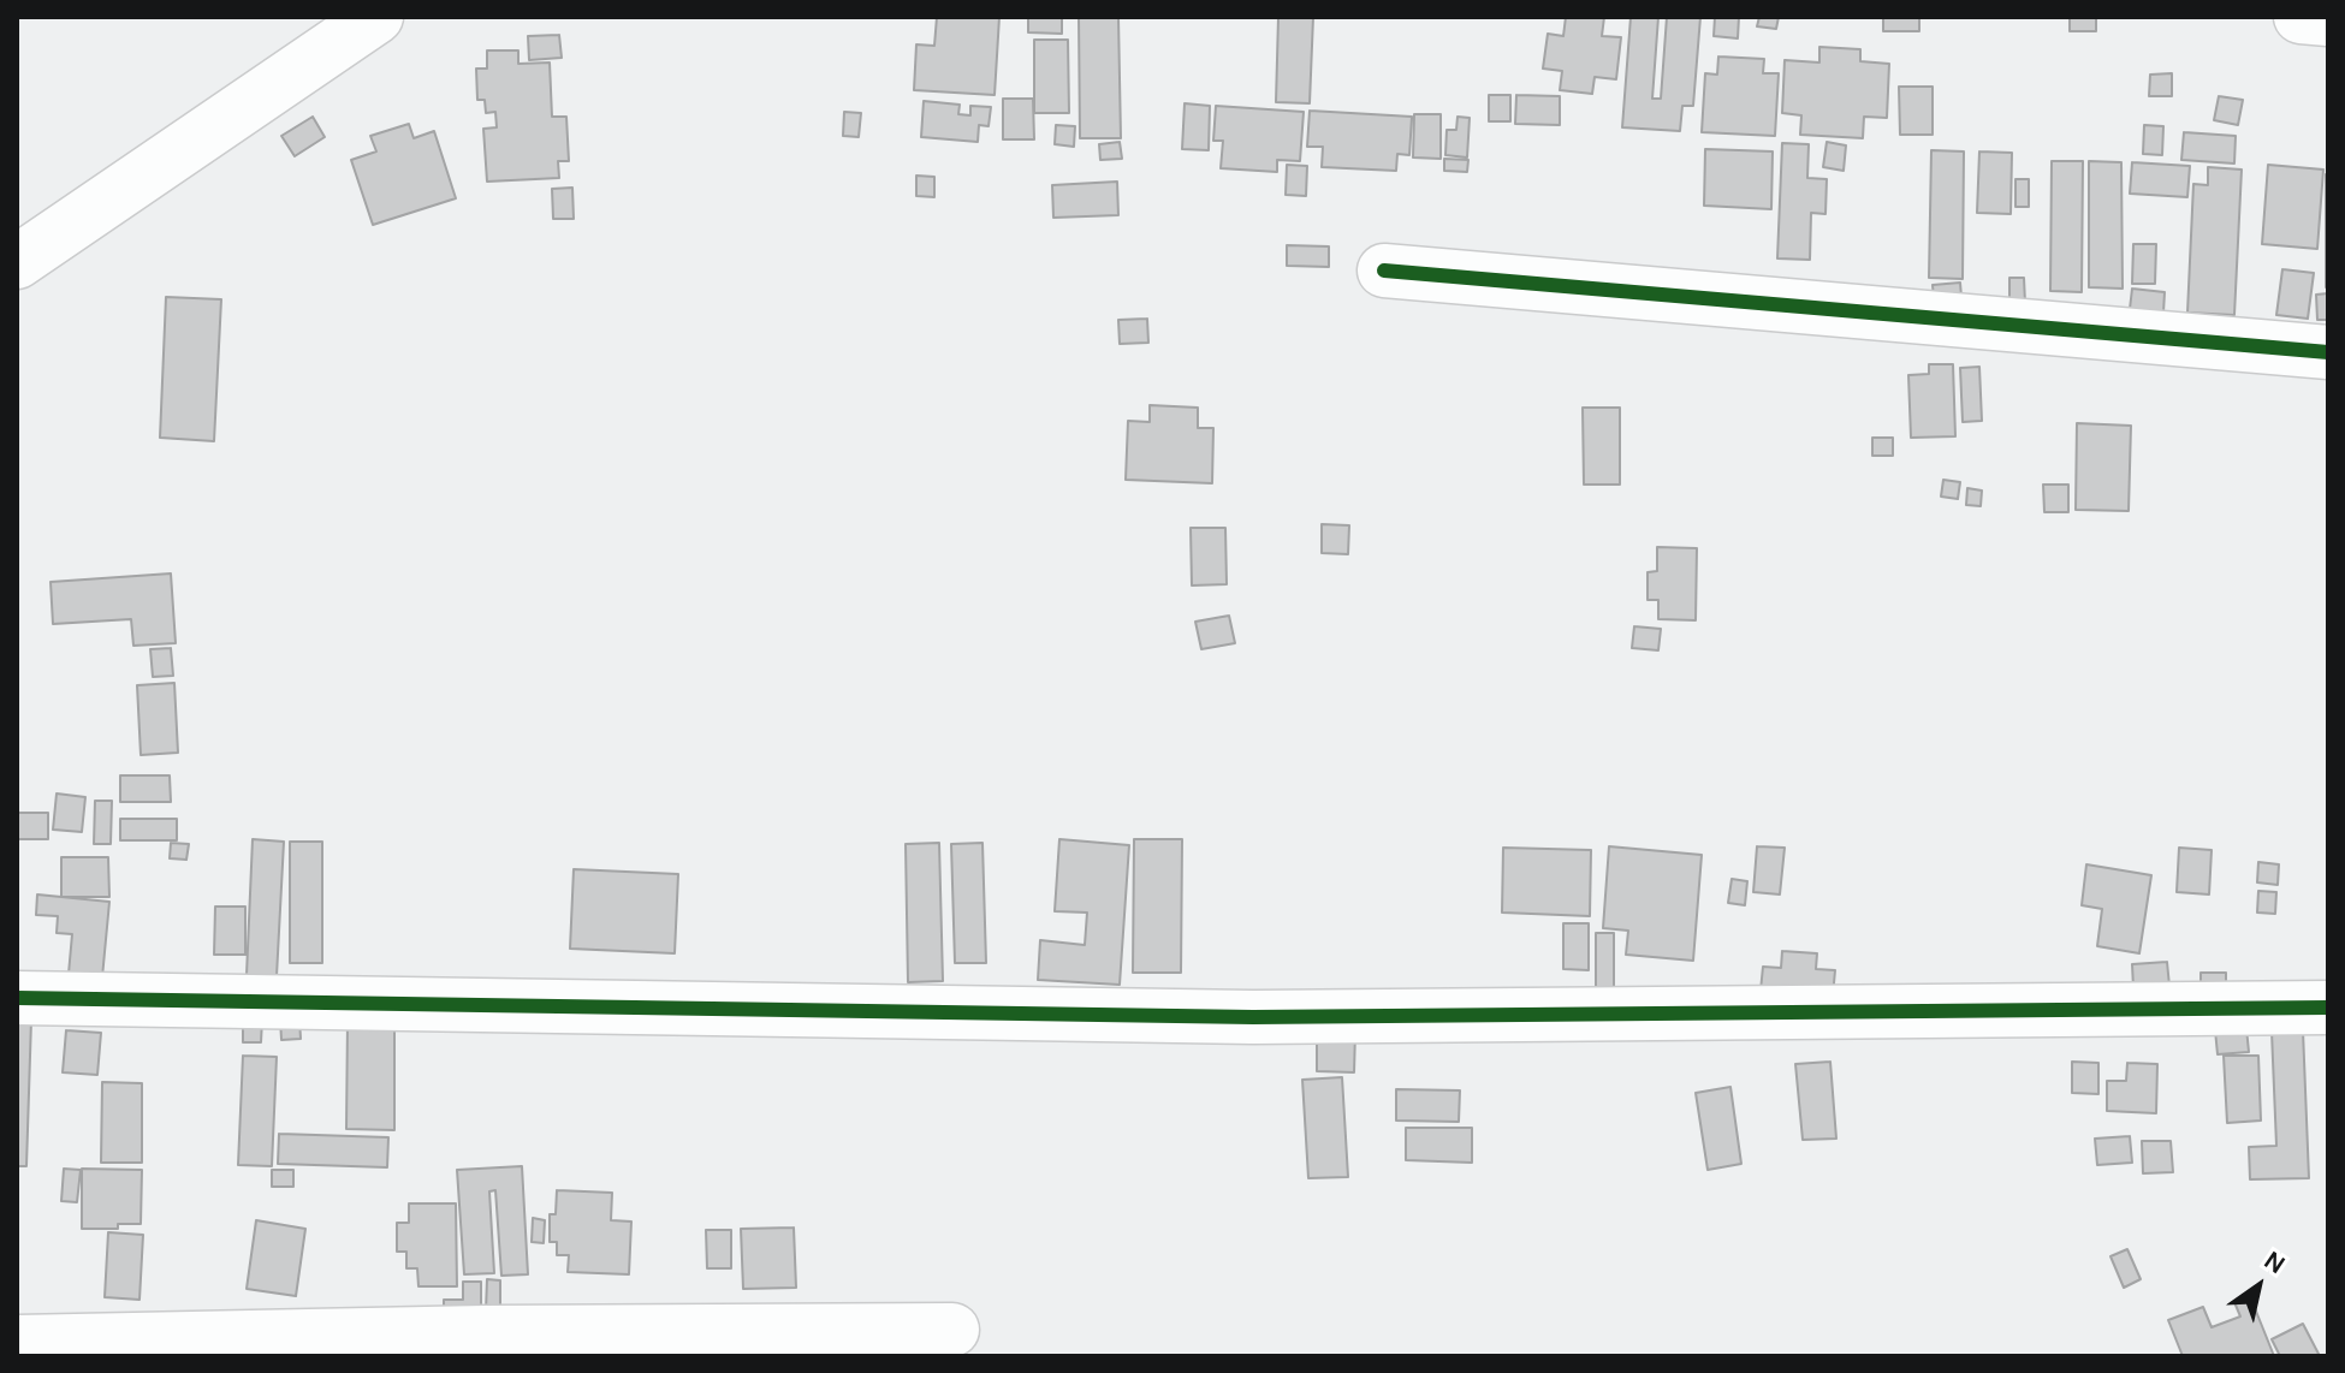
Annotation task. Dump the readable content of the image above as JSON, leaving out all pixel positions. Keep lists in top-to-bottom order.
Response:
{
  "north": "top right"
}
